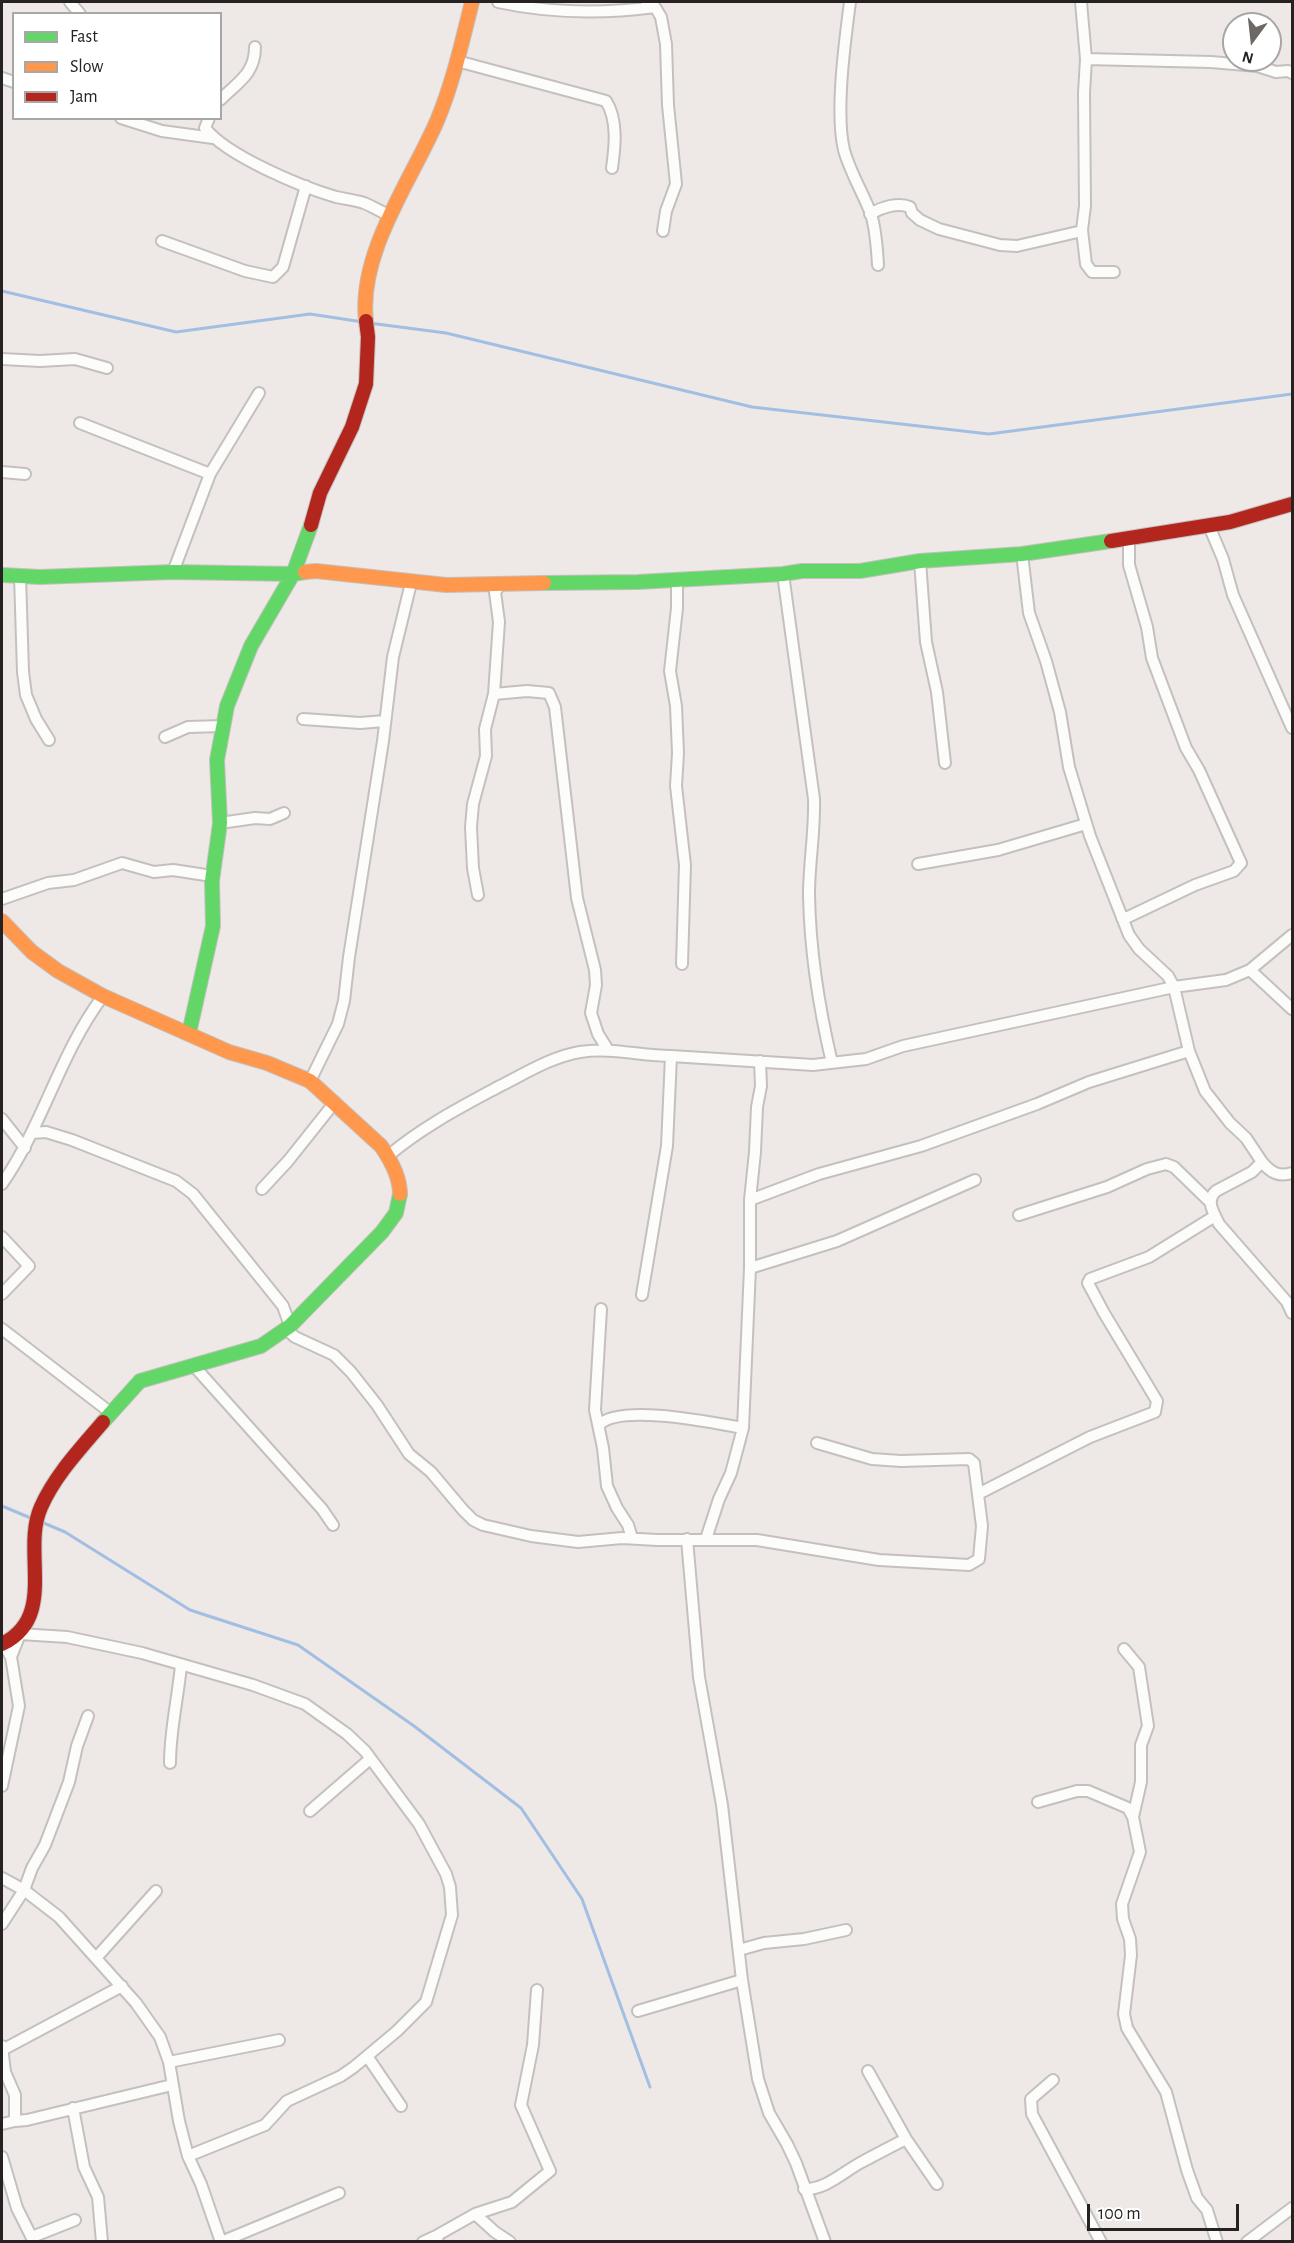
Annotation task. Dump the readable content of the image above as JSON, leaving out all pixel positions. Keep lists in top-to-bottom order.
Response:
{
  "legend": ["Fast", "Slow", "Jam"],
  "scale_bar": "100 m",
  "north": "bottom"
}
